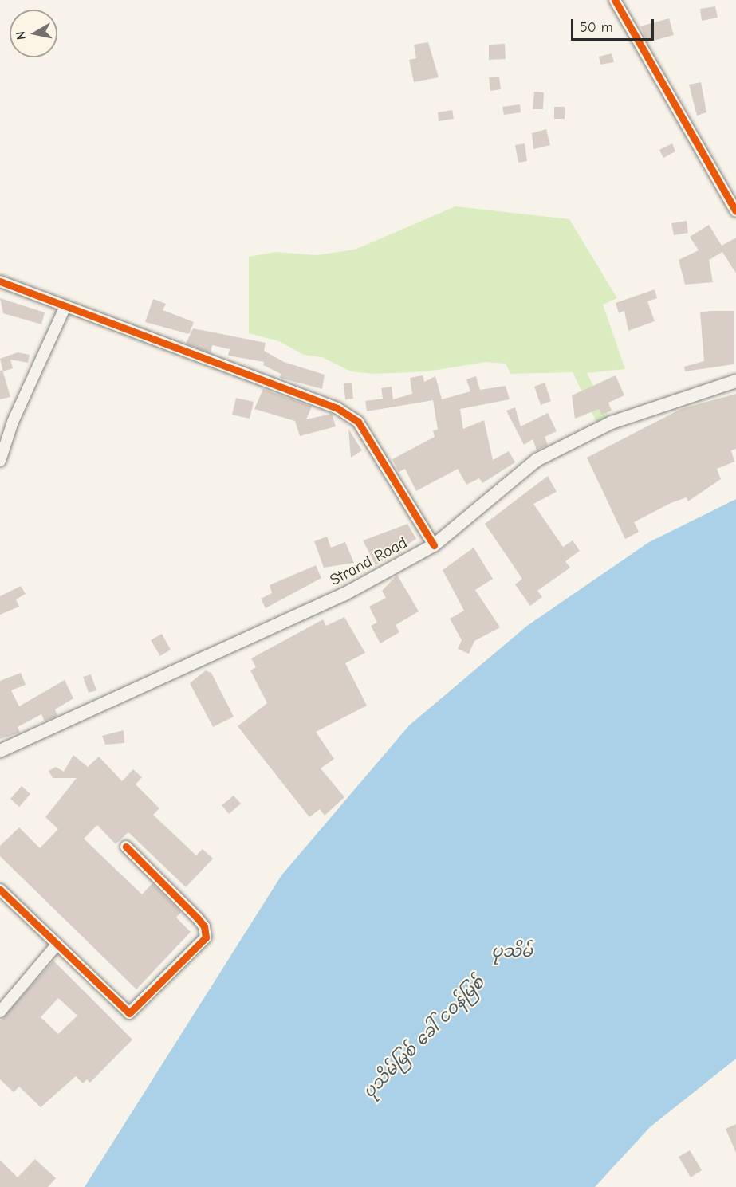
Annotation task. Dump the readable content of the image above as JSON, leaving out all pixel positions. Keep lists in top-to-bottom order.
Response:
{
  "streets": {
    "main road": ["Strand Road"]
  },
  "water": ["ပုသိမ်", "ပုသိမ်မြစ် ခေါ် ငဝန်မြစ်"],
  "scale_bar": "50 m",
  "north": "left"
}
